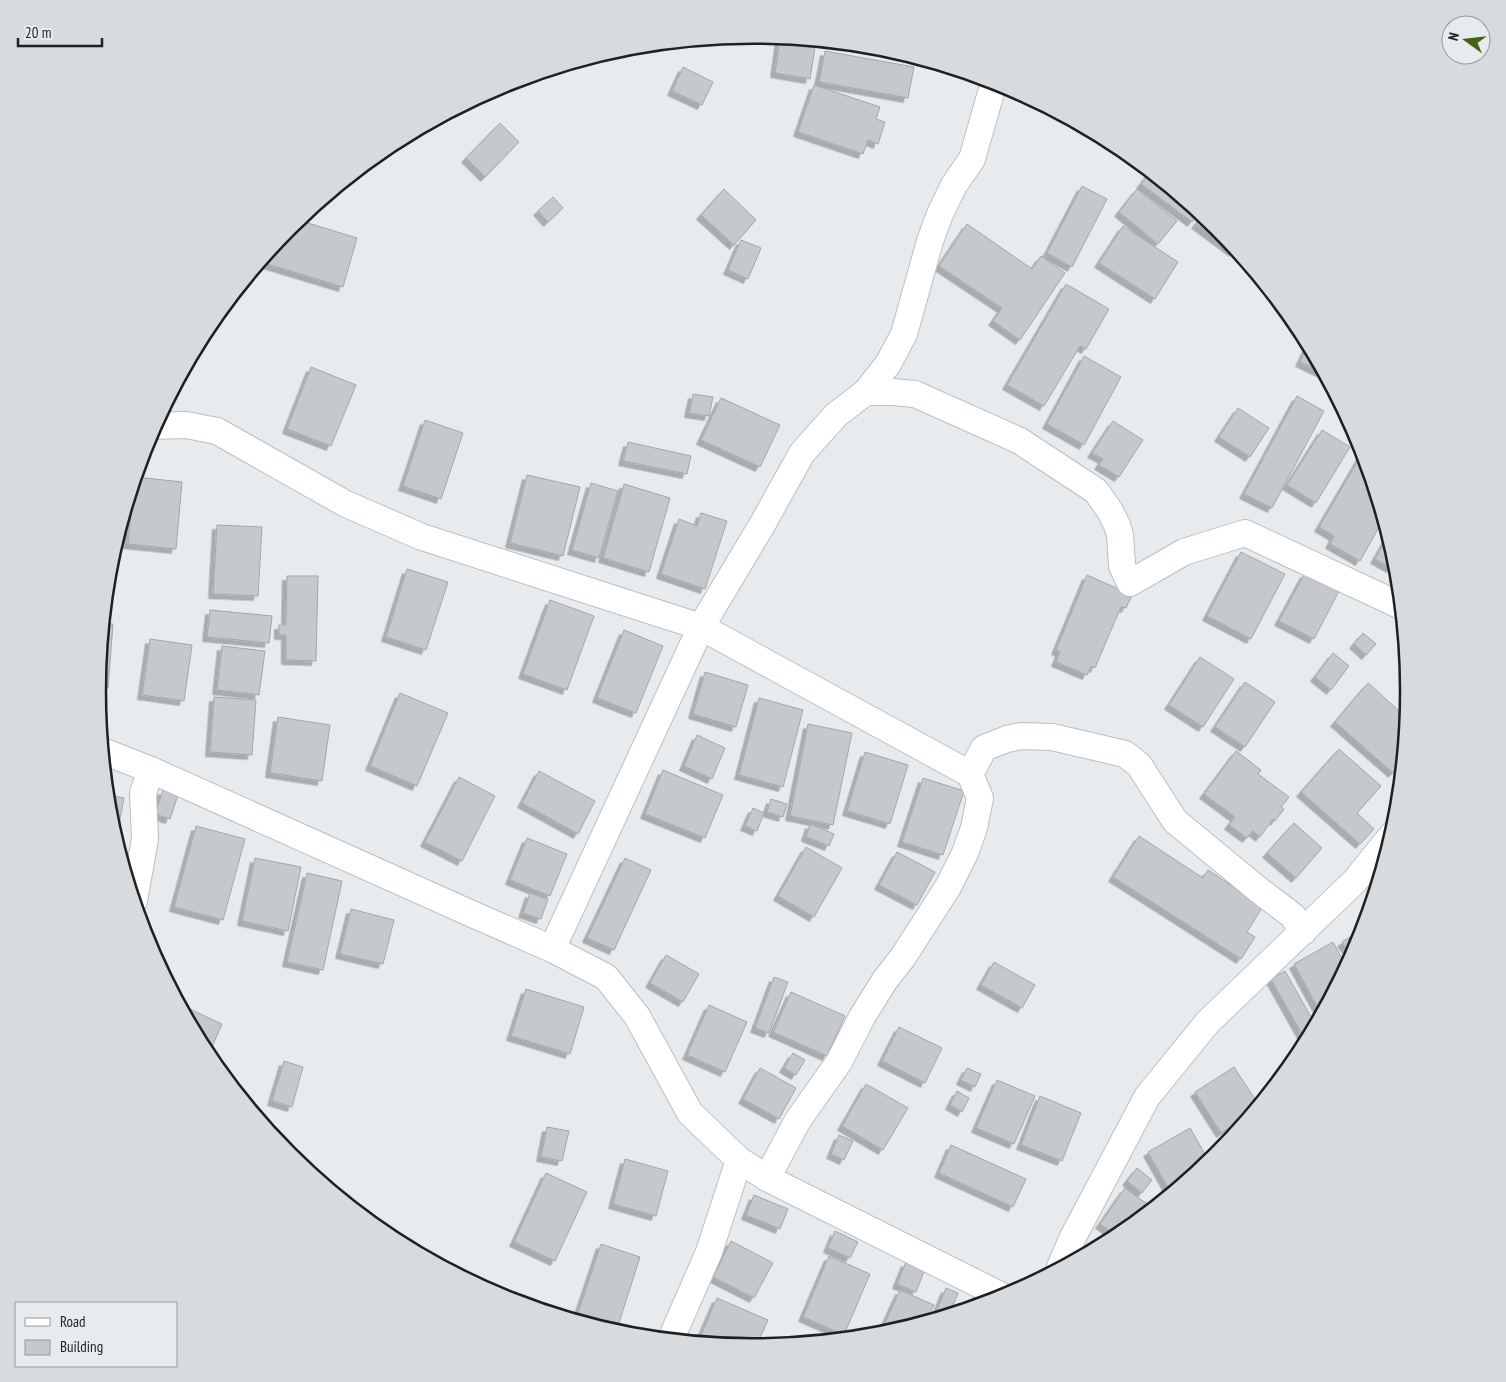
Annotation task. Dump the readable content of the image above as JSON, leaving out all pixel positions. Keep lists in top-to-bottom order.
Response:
{
  "legend": ["Road", "Building"],
  "scale_bar": "20 m",
  "north": "left"
}
